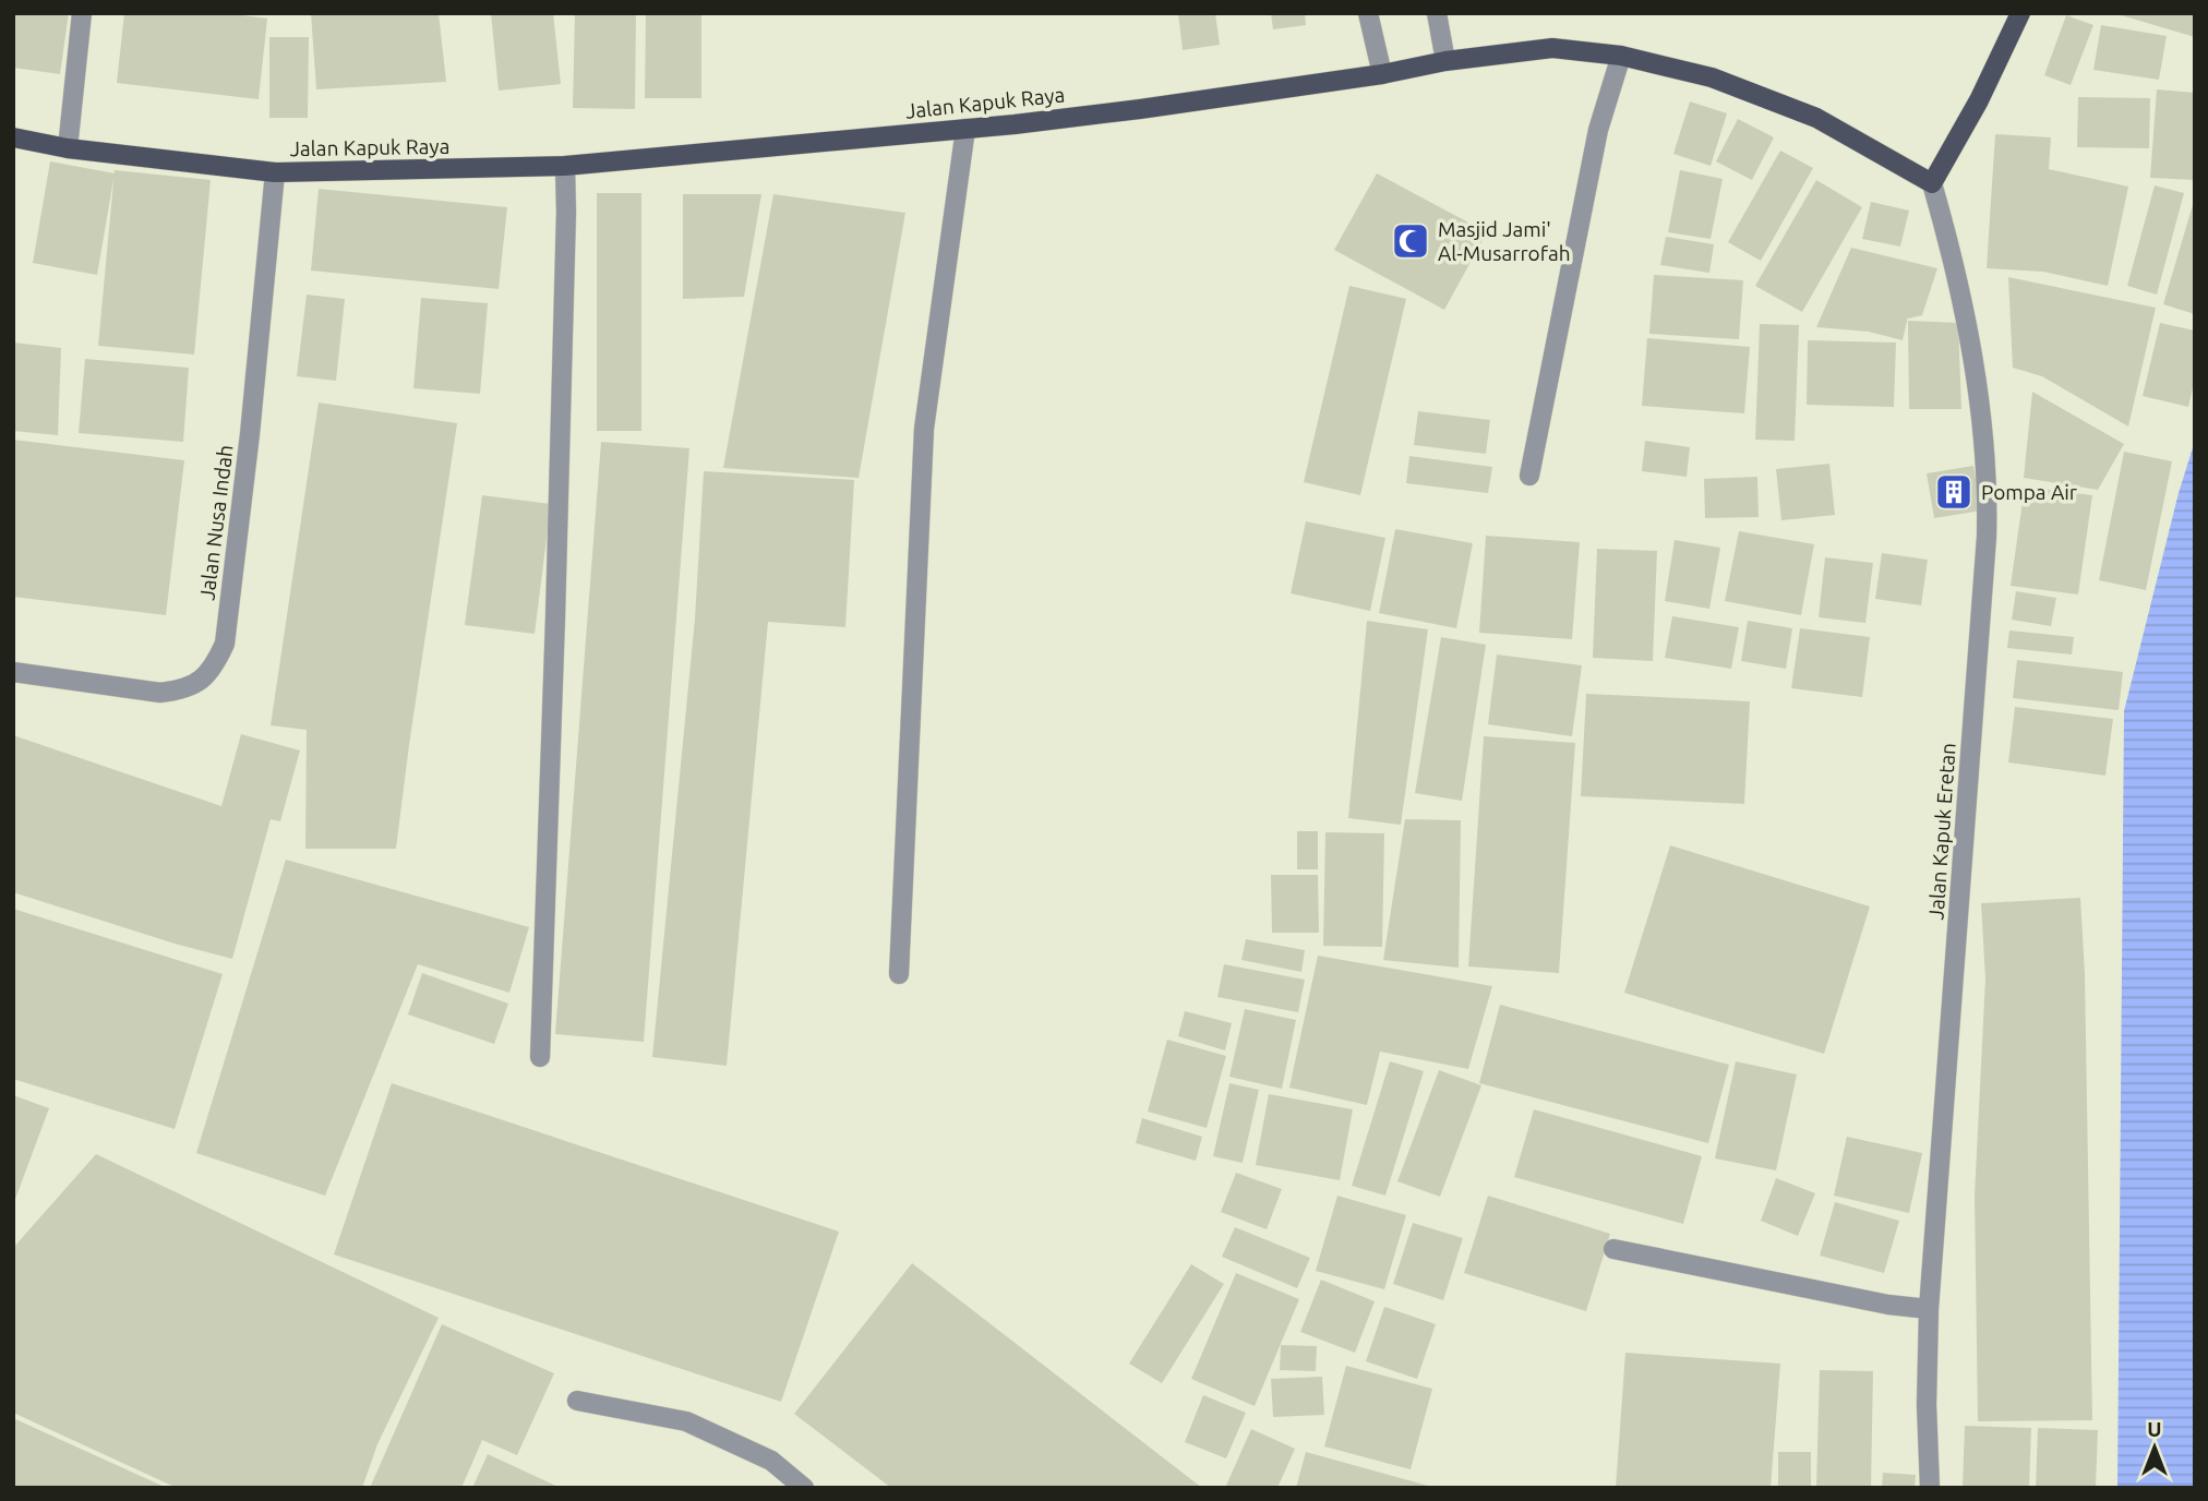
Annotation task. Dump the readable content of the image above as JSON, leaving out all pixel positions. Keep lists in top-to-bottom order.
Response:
{
  "streets": {
    "main road": ["Jalan Kapuk Raya"],
    "street": ["Jalan Nusa Indah", "Jalan Kapuk Eretan"]
  },
  "crossings": [
    ["Jalan Kapuk Raya", "Jalan Nusa Indah"],
    ["Jalan Kapuk Raya", "Jalan Kapuk Eretan"]
  ],
  "places": {
    "mosque": ["Masjid Jami' Al-Musarrofah"],
    "building": ["Pompa Air"]
  },
  "north": "top"
}
